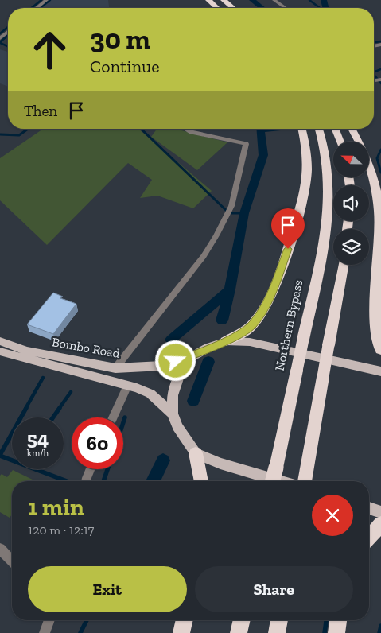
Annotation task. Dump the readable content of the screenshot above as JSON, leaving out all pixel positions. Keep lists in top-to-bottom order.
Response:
{
  "streets": {
    "highway": ["Northern Bypass"],
    "main road": ["Bombo Road"]
  },
  "north": "left",
  "page": {
    "turn": ["30 m", "Continue"],
    "then": "Then",
    "speed": "54 km/h",
    "limit": "60",
    "heading": ["1 min", "120 m · 12:17"],
    "buttons": ["Exit", "Share"]
  }
}
